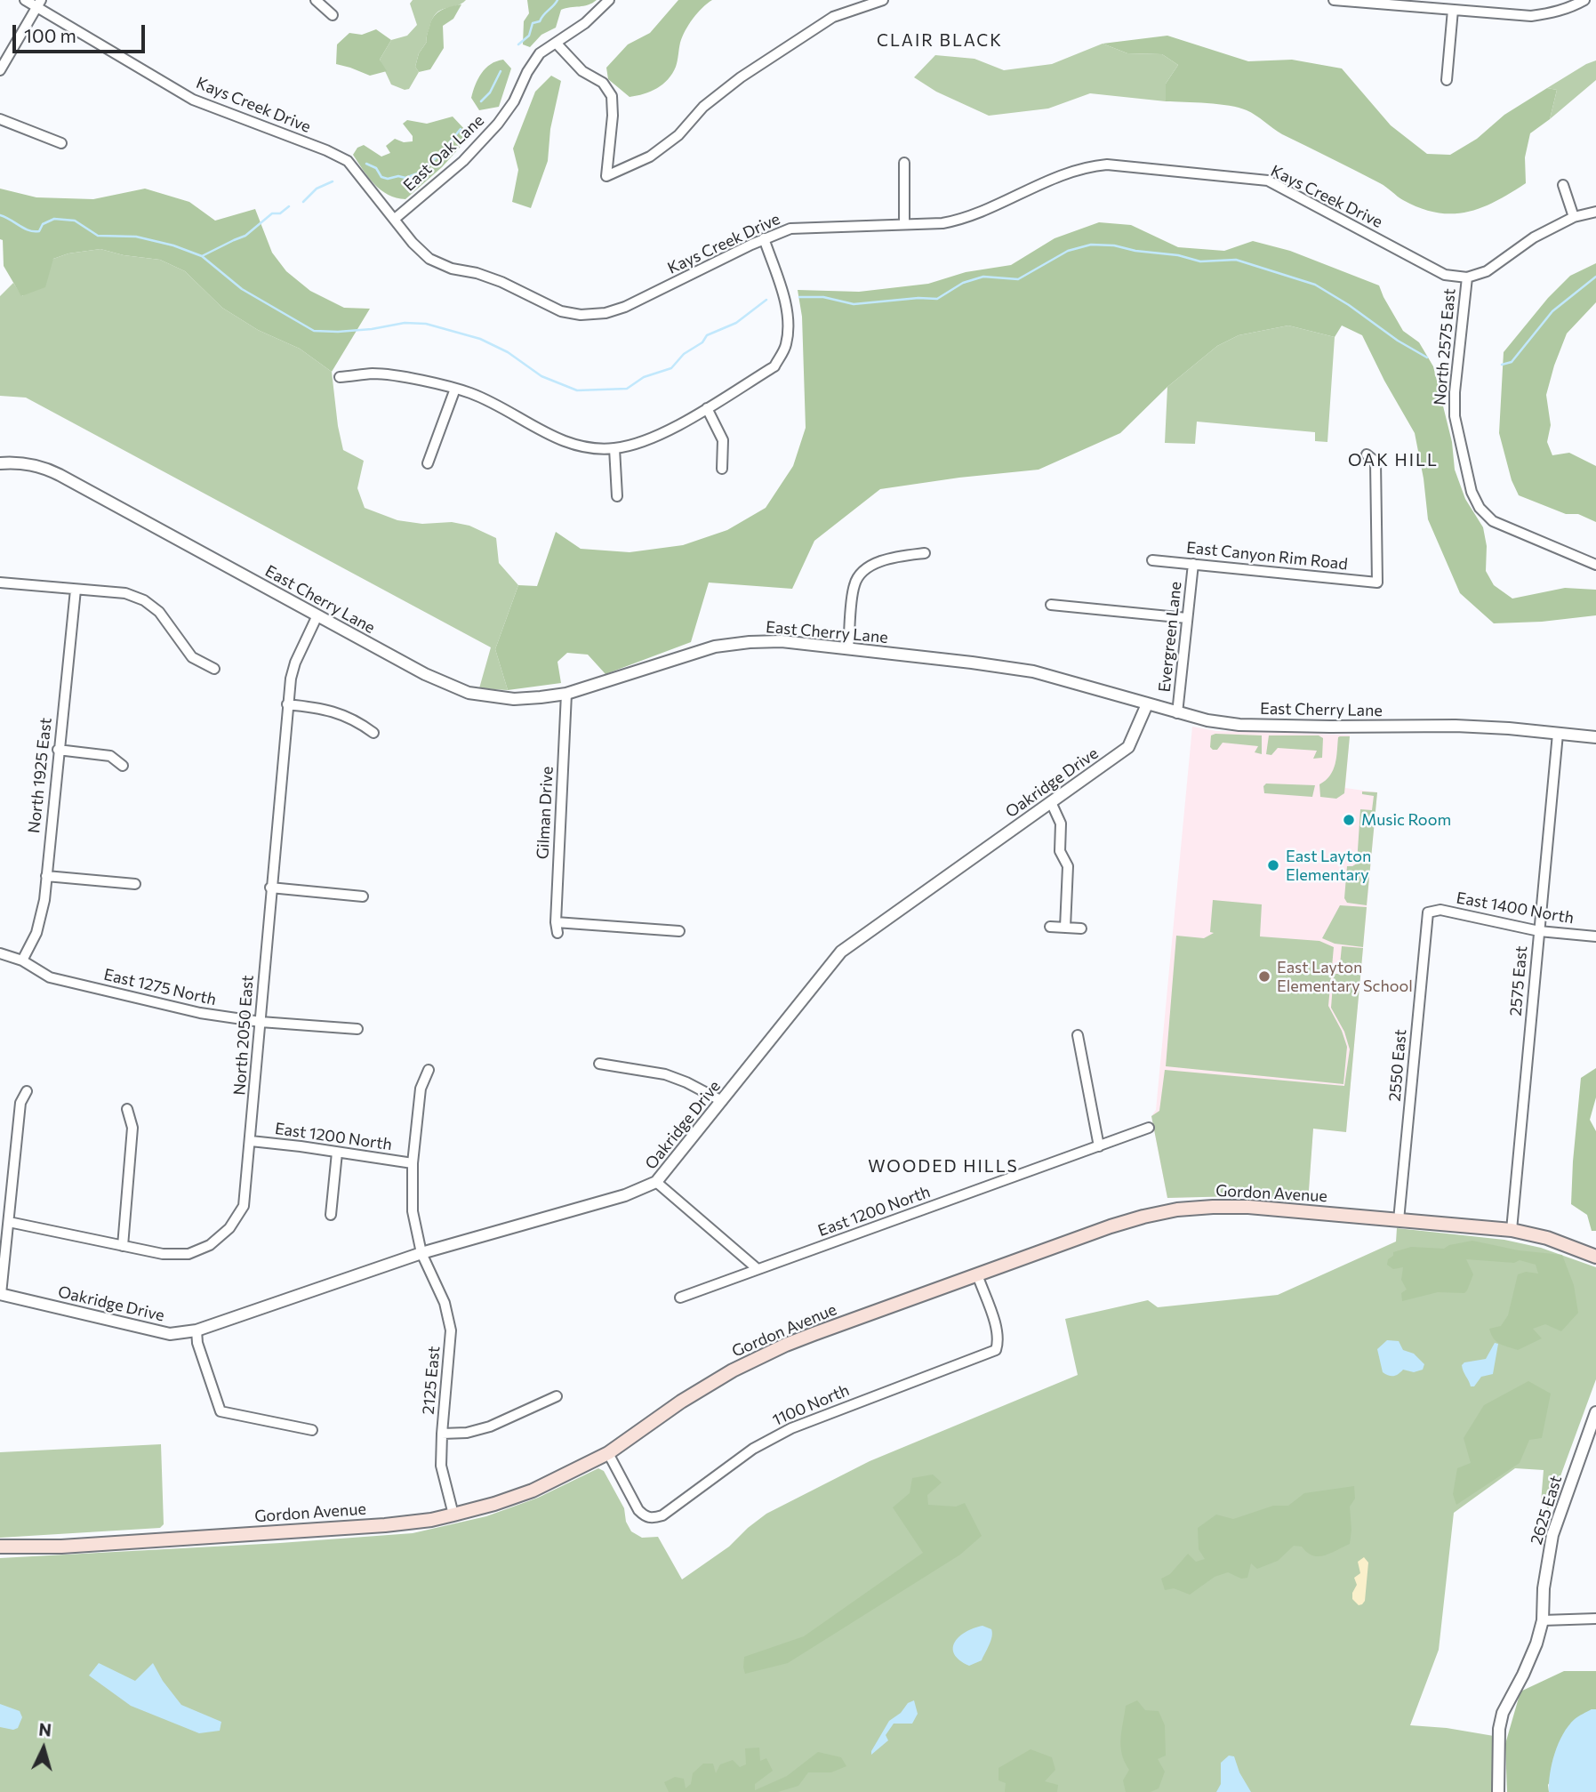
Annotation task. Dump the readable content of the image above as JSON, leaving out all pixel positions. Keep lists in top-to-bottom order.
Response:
{
  "streets": {
    "main road": ["Gordon Avenue"],
    "street": [
      "Kays Creek Drive",
      "East Oak Lane",
      "North 2575 East",
      "East Canyon Rim Road",
      "East Cherry Lane",
      "Evergreen Lane",
      "North 1925 East",
      "Oakridge Drive",
      "Gilman Drive",
      "East 1400 North",
      "2575 East",
      "East 1275 North",
      "North 2050 East",
      "2550 East",
      "East 1200 North",
      "2125 East",
      "1100 North",
      "2625 East"
    ]
  },
  "crossings": [
    ["Kays Creek Drive", "East Oak Lane"],
    ["Kays Creek Drive", "North 2575 East"],
    ["East Canyon Rim Road", "Evergreen Lane"],
    ["East Cherry Lane", "Evergreen Lane"],
    ["East Cherry Lane", "Oakridge Drive"],
    ["East Cherry Lane", "Gilman Drive"],
    ["East Cherry Lane", "2575 East"],
    ["East Cherry Lane", "North 2050 East"],
    ["North 1925 East", "East 1275 North"],
    ["Oakridge Drive", "2125 East"],
    ["East 1400 North", "2575 East"],
    ["East 1400 North", "2550 East"],
    ["2575 East", "Gordon Avenue"],
    ["East 1275 North", "North 2050 East"],
    ["North 2050 East", "East 1200 North"],
    ["2550 East", "Gordon Avenue"],
    ["East 1200 North", "2125 East"],
    ["Gordon Avenue", "2125 East"],
    ["Gordon Avenue", "1100 North"]
  ],
  "districts": ["CLAIR BLACK", "OAK HILL", "WOODED HILLS"],
  "places": ["Music Room", "East Layton Elementary", "East Layton Elementary School"],
  "scale_bar": "100 m",
  "north": "top"
}
